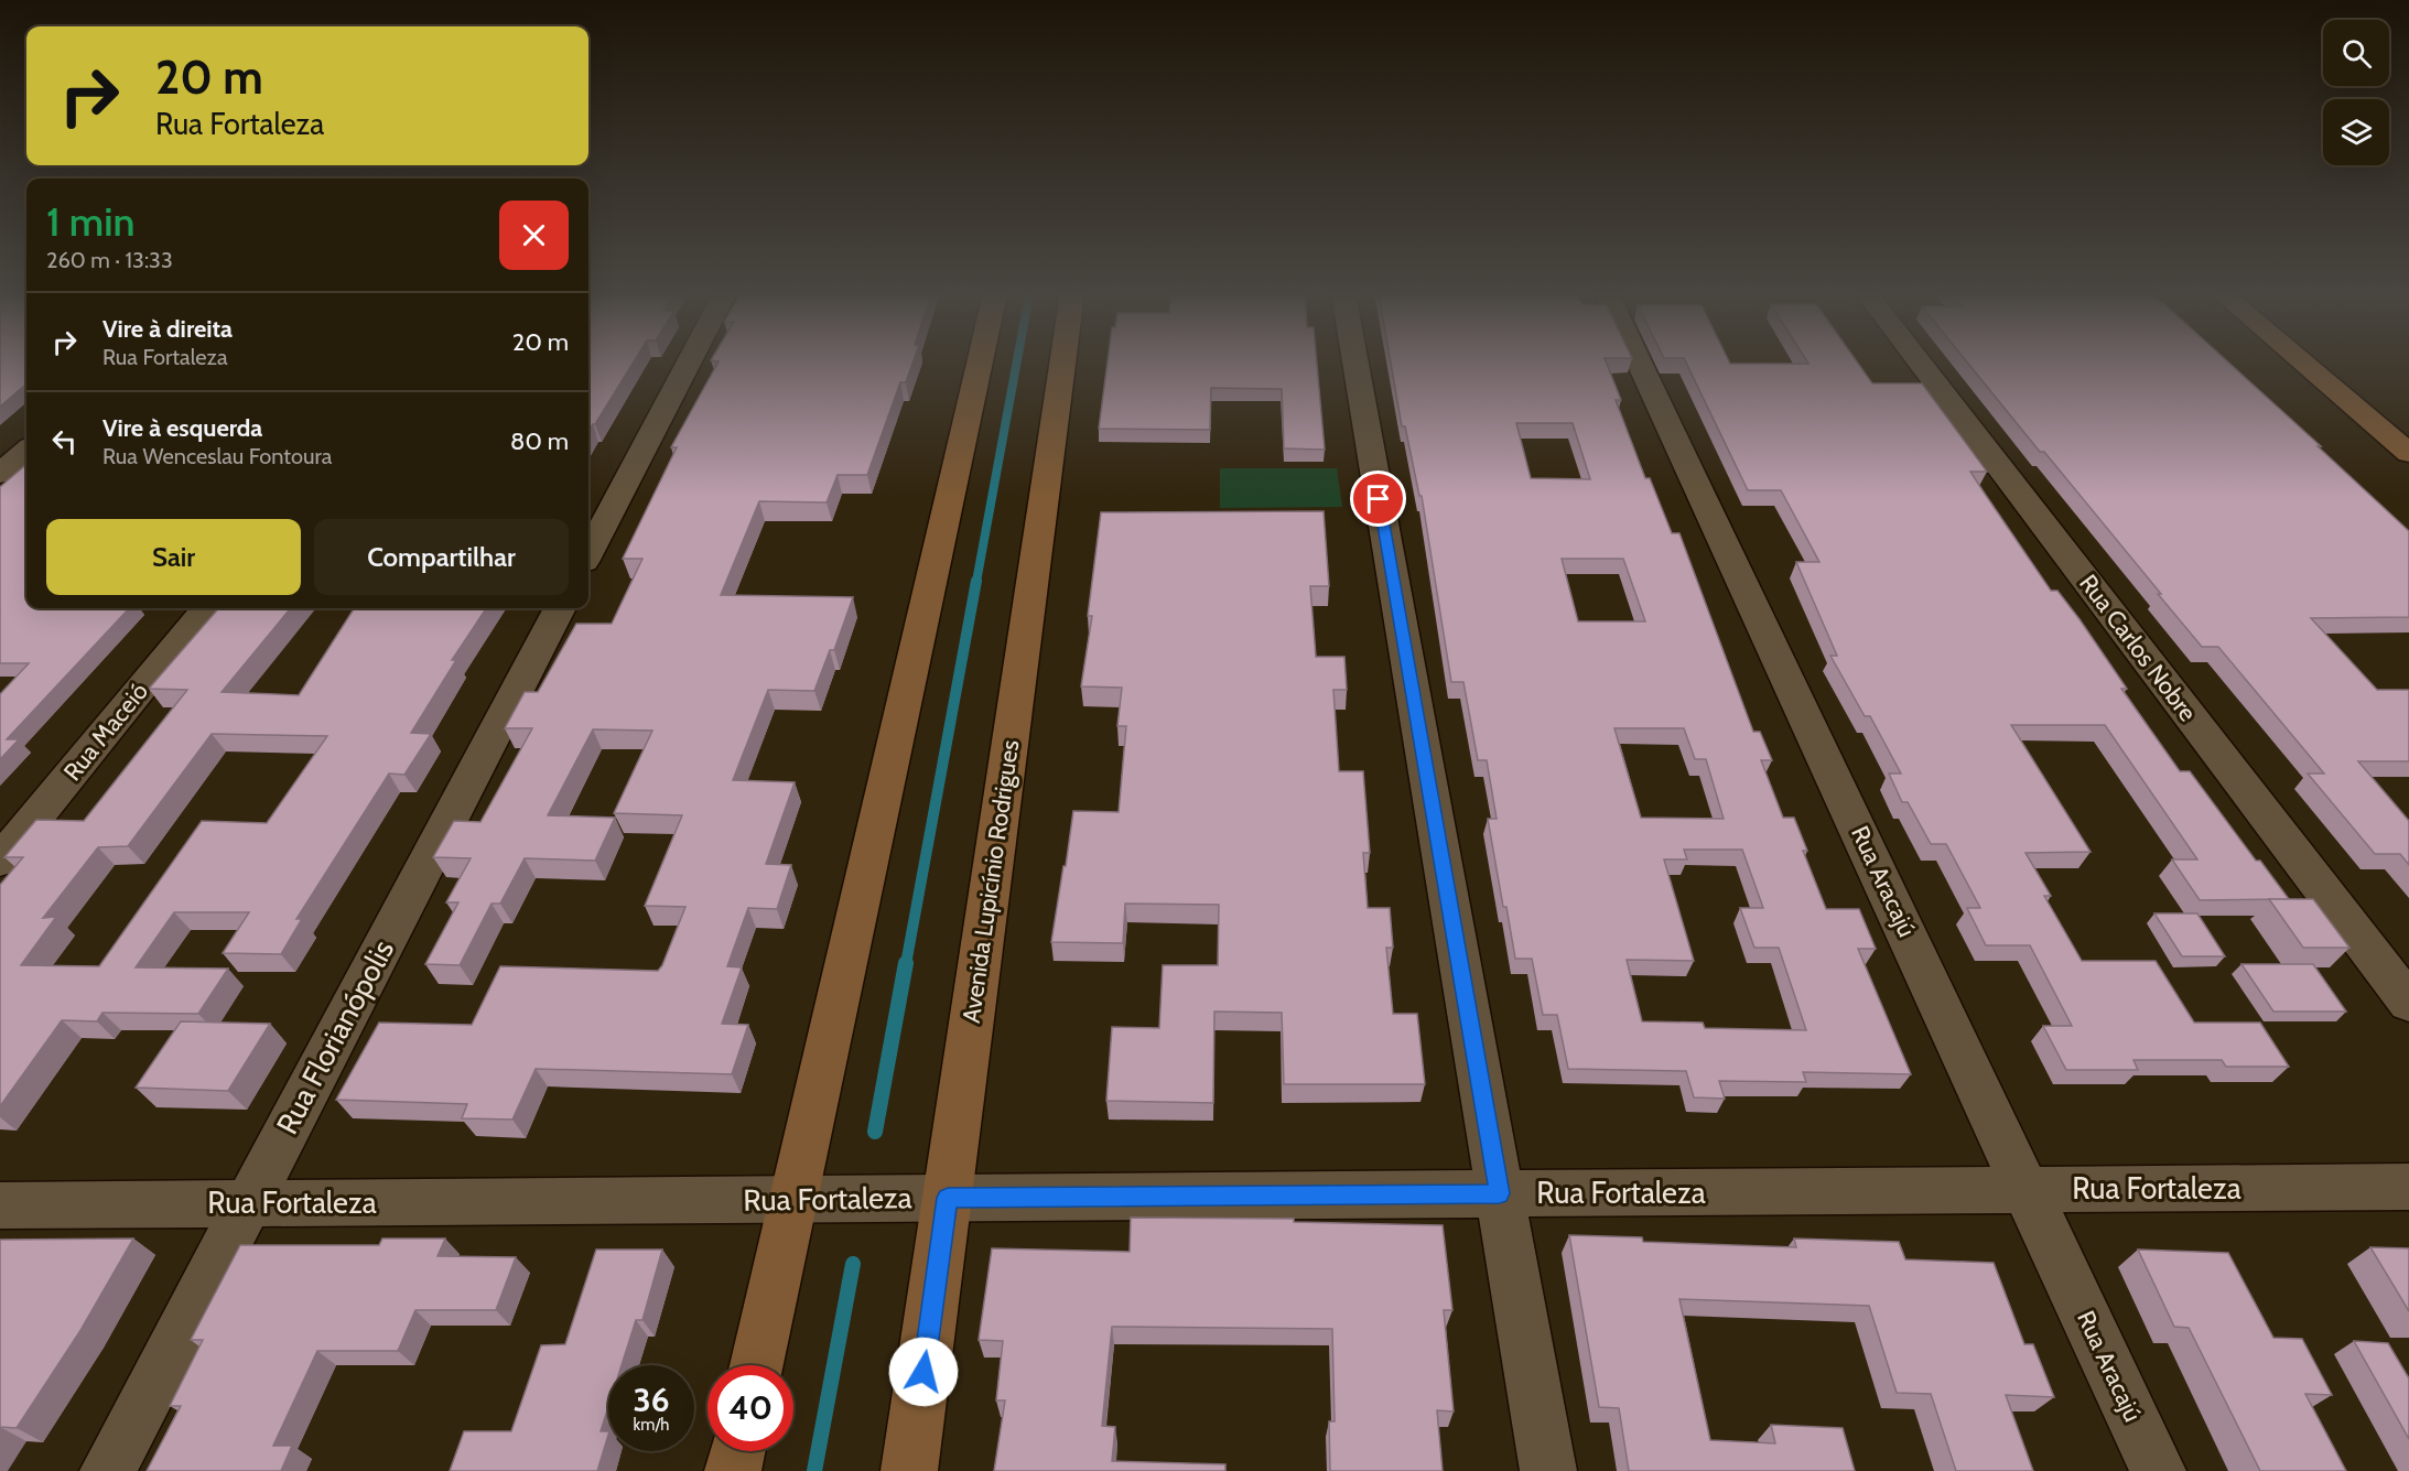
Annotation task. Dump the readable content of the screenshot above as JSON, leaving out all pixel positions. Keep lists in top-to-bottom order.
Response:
{
  "streets": {
    "street": [
      "Rua Carlos Nobre",
      "Rua Maceió",
      "Avenida Lupicínio Rodrigues",
      "Rua Aracajú",
      "Rua Florianópolis",
      "Rua Fortaleza"
    ]
  },
  "crossings": [
    ["Avenida Lupicínio Rodrigues", "Rua Fortaleza"],
    ["Rua Aracajú", "Rua Fortaleza"],
    ["Rua Florianópolis", "Rua Fortaleza"]
  ],
  "page": {
    "turn": ["20 m", "Rua Fortaleza"],
    "heading": ["1 min", "260 m · 13:33"],
    "list": [
      {
        "name": "Vire à direita",
        "note": "Rua Fortaleza",
        "value": "20 m"
      },
      {
        "name": "Vire à esquerda",
        "note": "Rua Wenceslau Fontoura",
        "value": "80 m"
      }
    ],
    "buttons": ["Sair", "Compartilhar"],
    "speed": "36 km/h",
    "limit": "40"
  }
}
